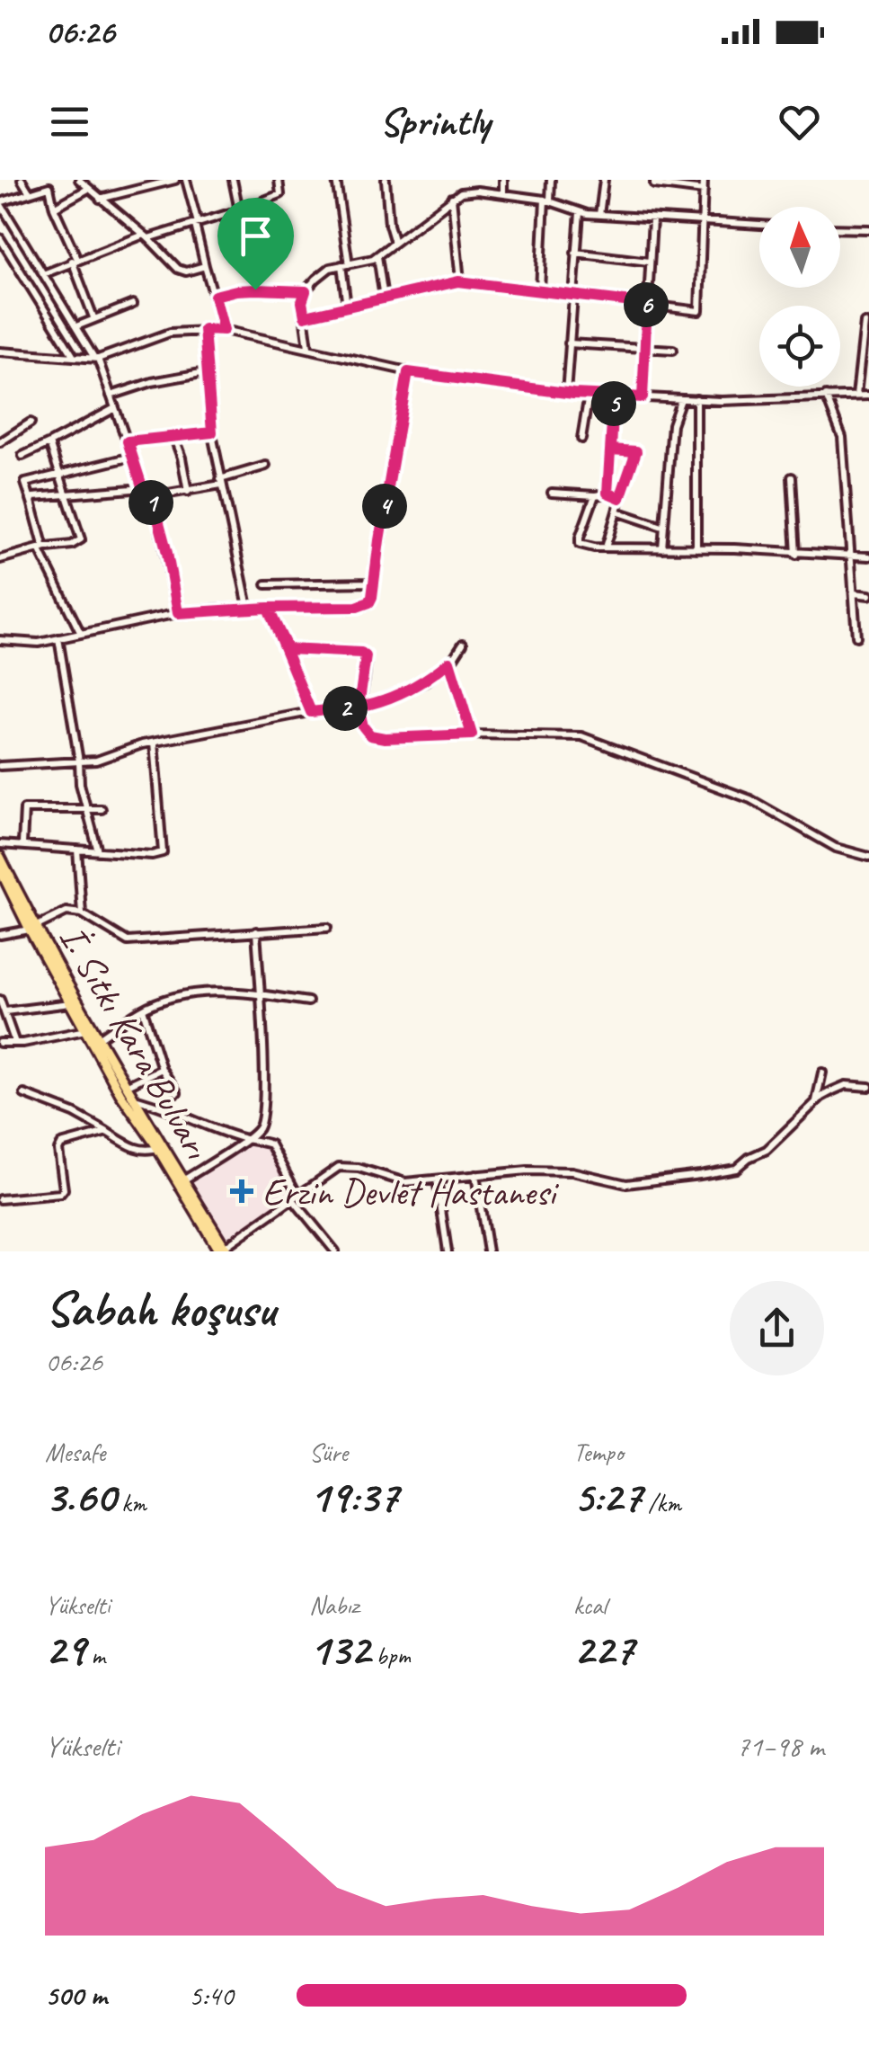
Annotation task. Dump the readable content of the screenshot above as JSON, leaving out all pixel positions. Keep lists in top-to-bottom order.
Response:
{
  "streets": {
    "main road": ["İ. Sıtkı Kara Bulvarı"]
  },
  "places": {
    "health": ["Erzin Devlet Hastanesi"]
  },
  "north": "top",
  "page": {
    "status": "06:26",
    "header": "Sprintly",
    "pins": [
      "6",
      "5",
      "1",
      "4",
      "2"
    ],
    "heading": ["Sabah koşusu", "06:26"],
    "stats": [
      ["Mesafe", "3.60 km"],
      ["Süre", "19:37"],
      ["Tempo", "5:27 /km"],
      ["Yükselti", "29 m"],
      ["Nabız", "132 bpm"],
      ["kcal", "227"]
    ],
    "chart": ["Yükselti", "71–98 m"],
    "list": [
      {
        "name": "500 m",
        "note": "5:40"
      }
    ]
  }
}
